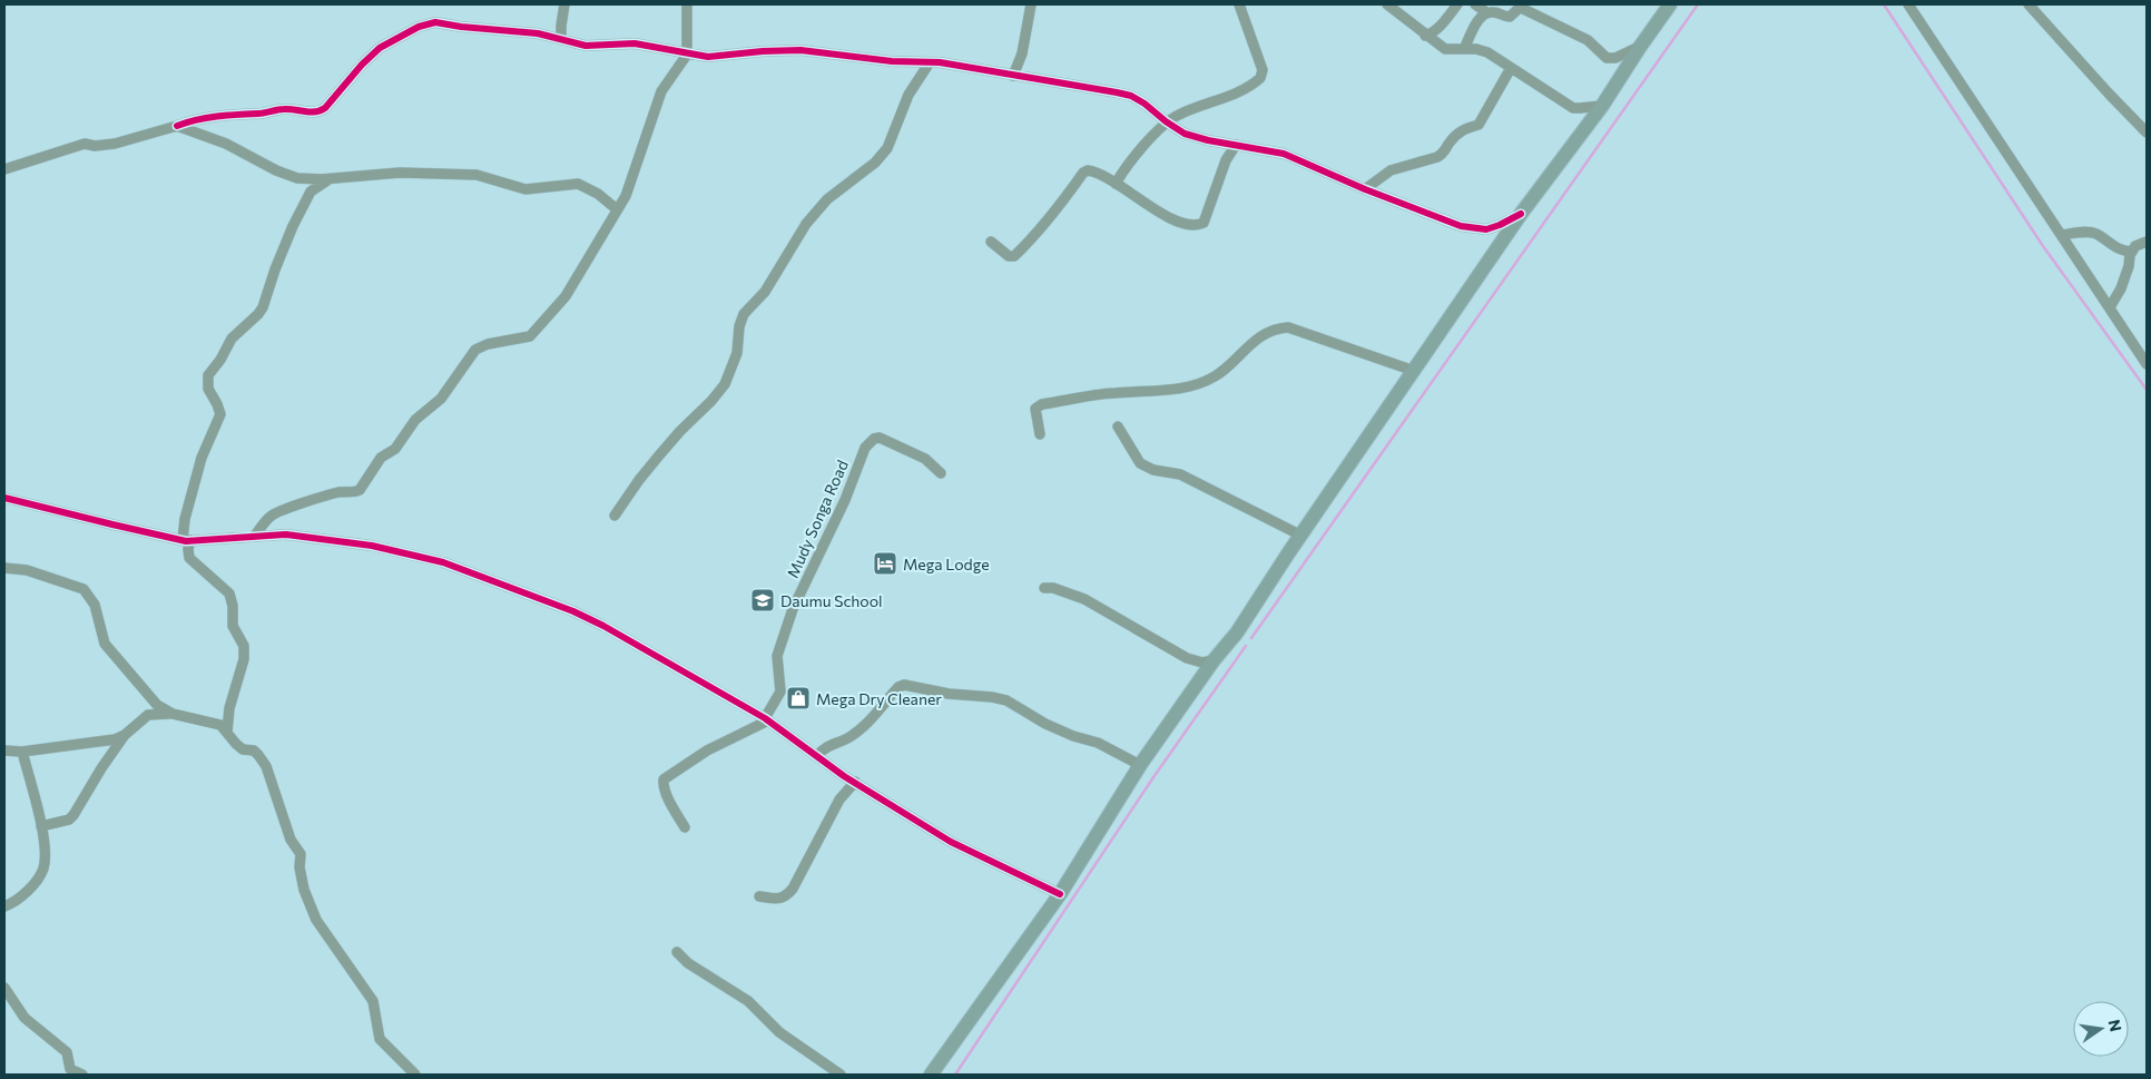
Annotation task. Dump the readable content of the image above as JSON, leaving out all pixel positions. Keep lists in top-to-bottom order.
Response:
{
  "streets": {
    "street": ["Mudy Songa Road"]
  },
  "places": {
    "hotel": ["Mega Lodge"],
    "school or university": ["Daumu School"],
    "shop": ["Mega Dry Cleaner"]
  },
  "north": "right"
}
